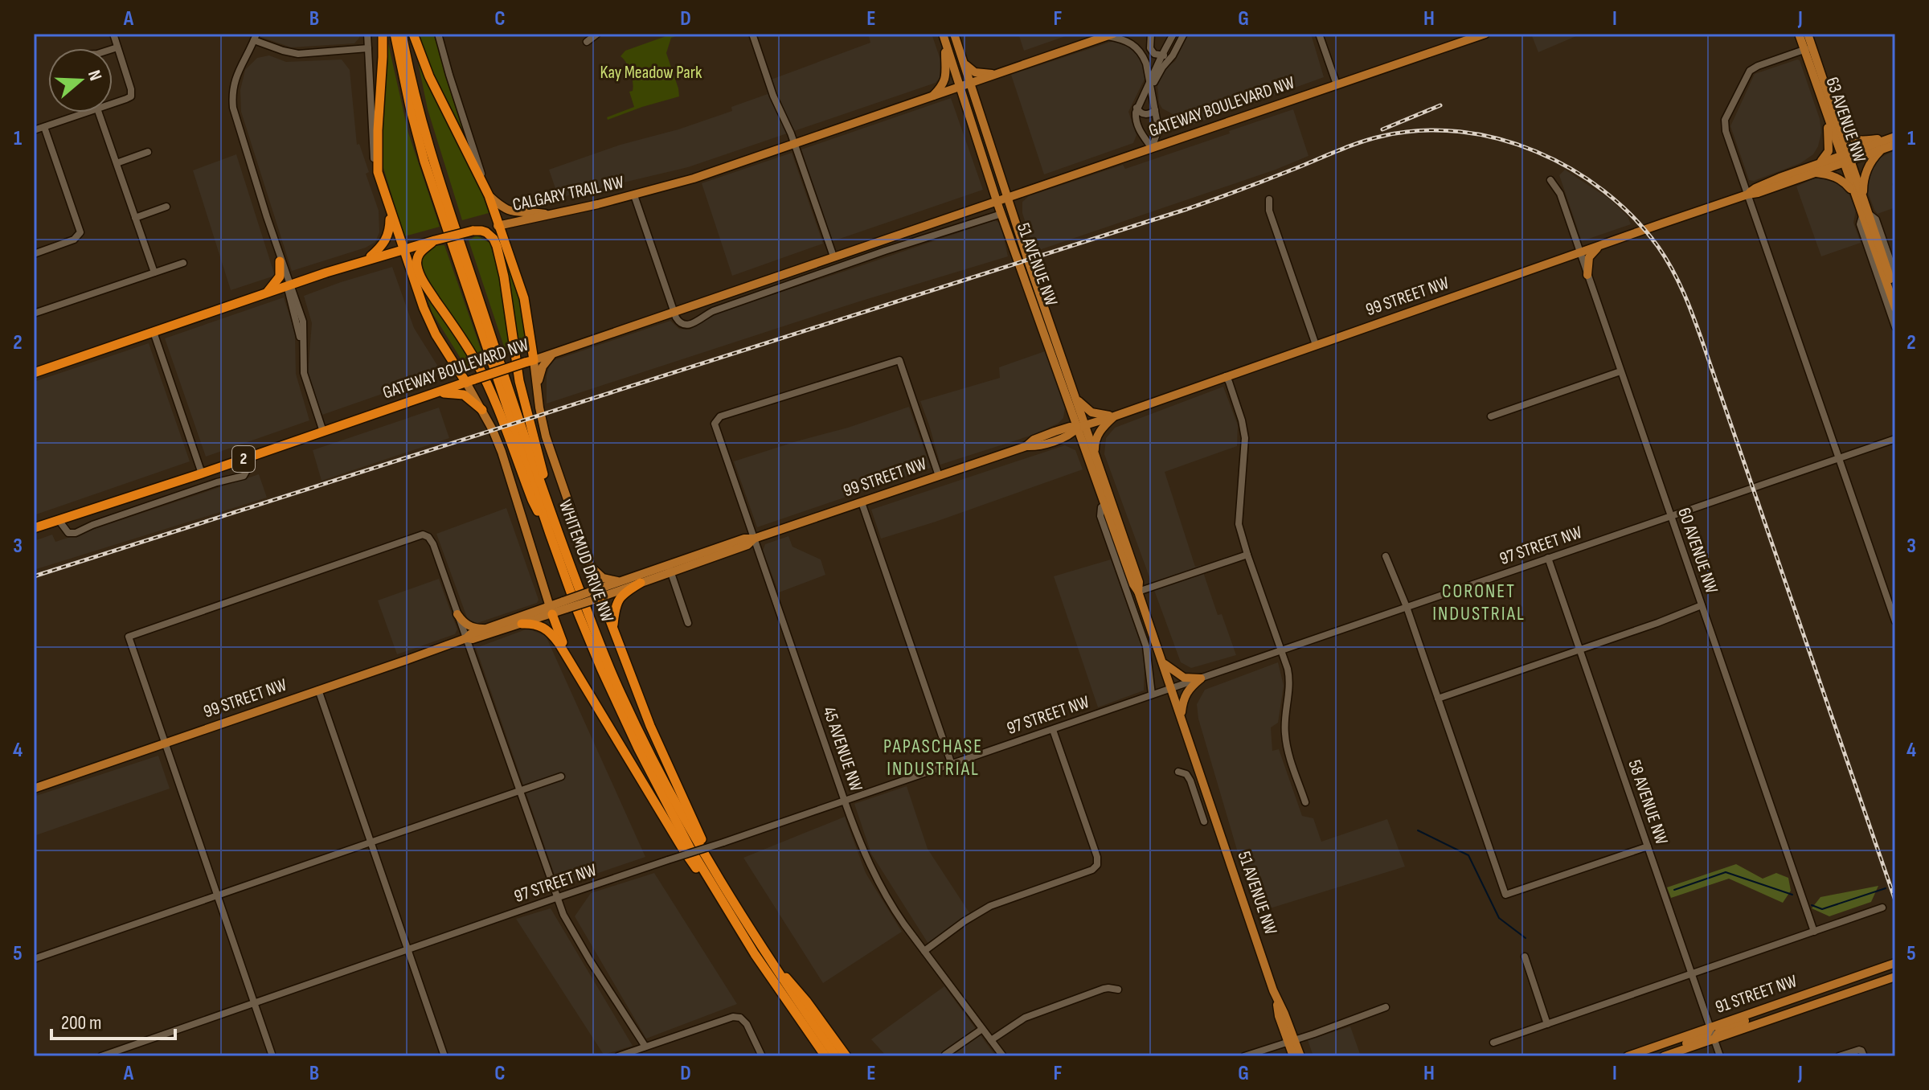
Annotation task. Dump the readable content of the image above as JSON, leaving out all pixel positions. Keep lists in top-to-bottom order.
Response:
{
  "streets": {
    "highway": [
      "GATEWAY BOULEVARD NW",
      "CALGARY TRAIL NW",
      "2",
      "WHITEMUD DRIVE NW"
    ],
    "main road": [
      "63 AVENUE NW",
      "51 AVENUE NW",
      "99 STREET NW",
      "91 STREET NW"
    ],
    "street": [
      "97 STREET NW",
      "60 AVENUE NW",
      "45 AVENUE NW",
      "58 AVENUE NW"
    ]
  },
  "crossings": [
    ["GATEWAY BOULEVARD NW", "CALGARY TRAIL NW"],
    ["GATEWAY BOULEVARD NW", "51 AVENUE NW"],
    ["GATEWAY BOULEVARD NW", "2"],
    ["63 AVENUE NW", "99 STREET NW"],
    ["CALGARY TRAIL NW", "51 AVENUE NW"],
    ["51 AVENUE NW", "99 STREET NW"],
    ["51 AVENUE NW", "97 STREET NW"],
    ["99 STREET NW", "60 AVENUE NW"],
    ["99 STREET NW", "45 AVENUE NW"],
    ["97 STREET NW", "60 AVENUE NW"],
    ["97 STREET NW", "45 AVENUE NW"],
    ["97 STREET NW", "58 AVENUE NW"],
    ["58 AVENUE NW", "91 STREET NW"]
  ],
  "districts": ["CORONET INDUSTRIAL", "PAPASCHASE INDUSTRIAL"],
  "parks": ["Kay Meadow Park"],
  "scale_bar": "200 m",
  "north": "right",
  "grid": {
    "columns": [
      "A",
      "B",
      "C",
      "D",
      "E",
      "F",
      "G",
      "H",
      "I",
      "J"
    ],
    "rows": [
      "1",
      "2",
      "3",
      "4",
      "5"
    ]
  }
}
